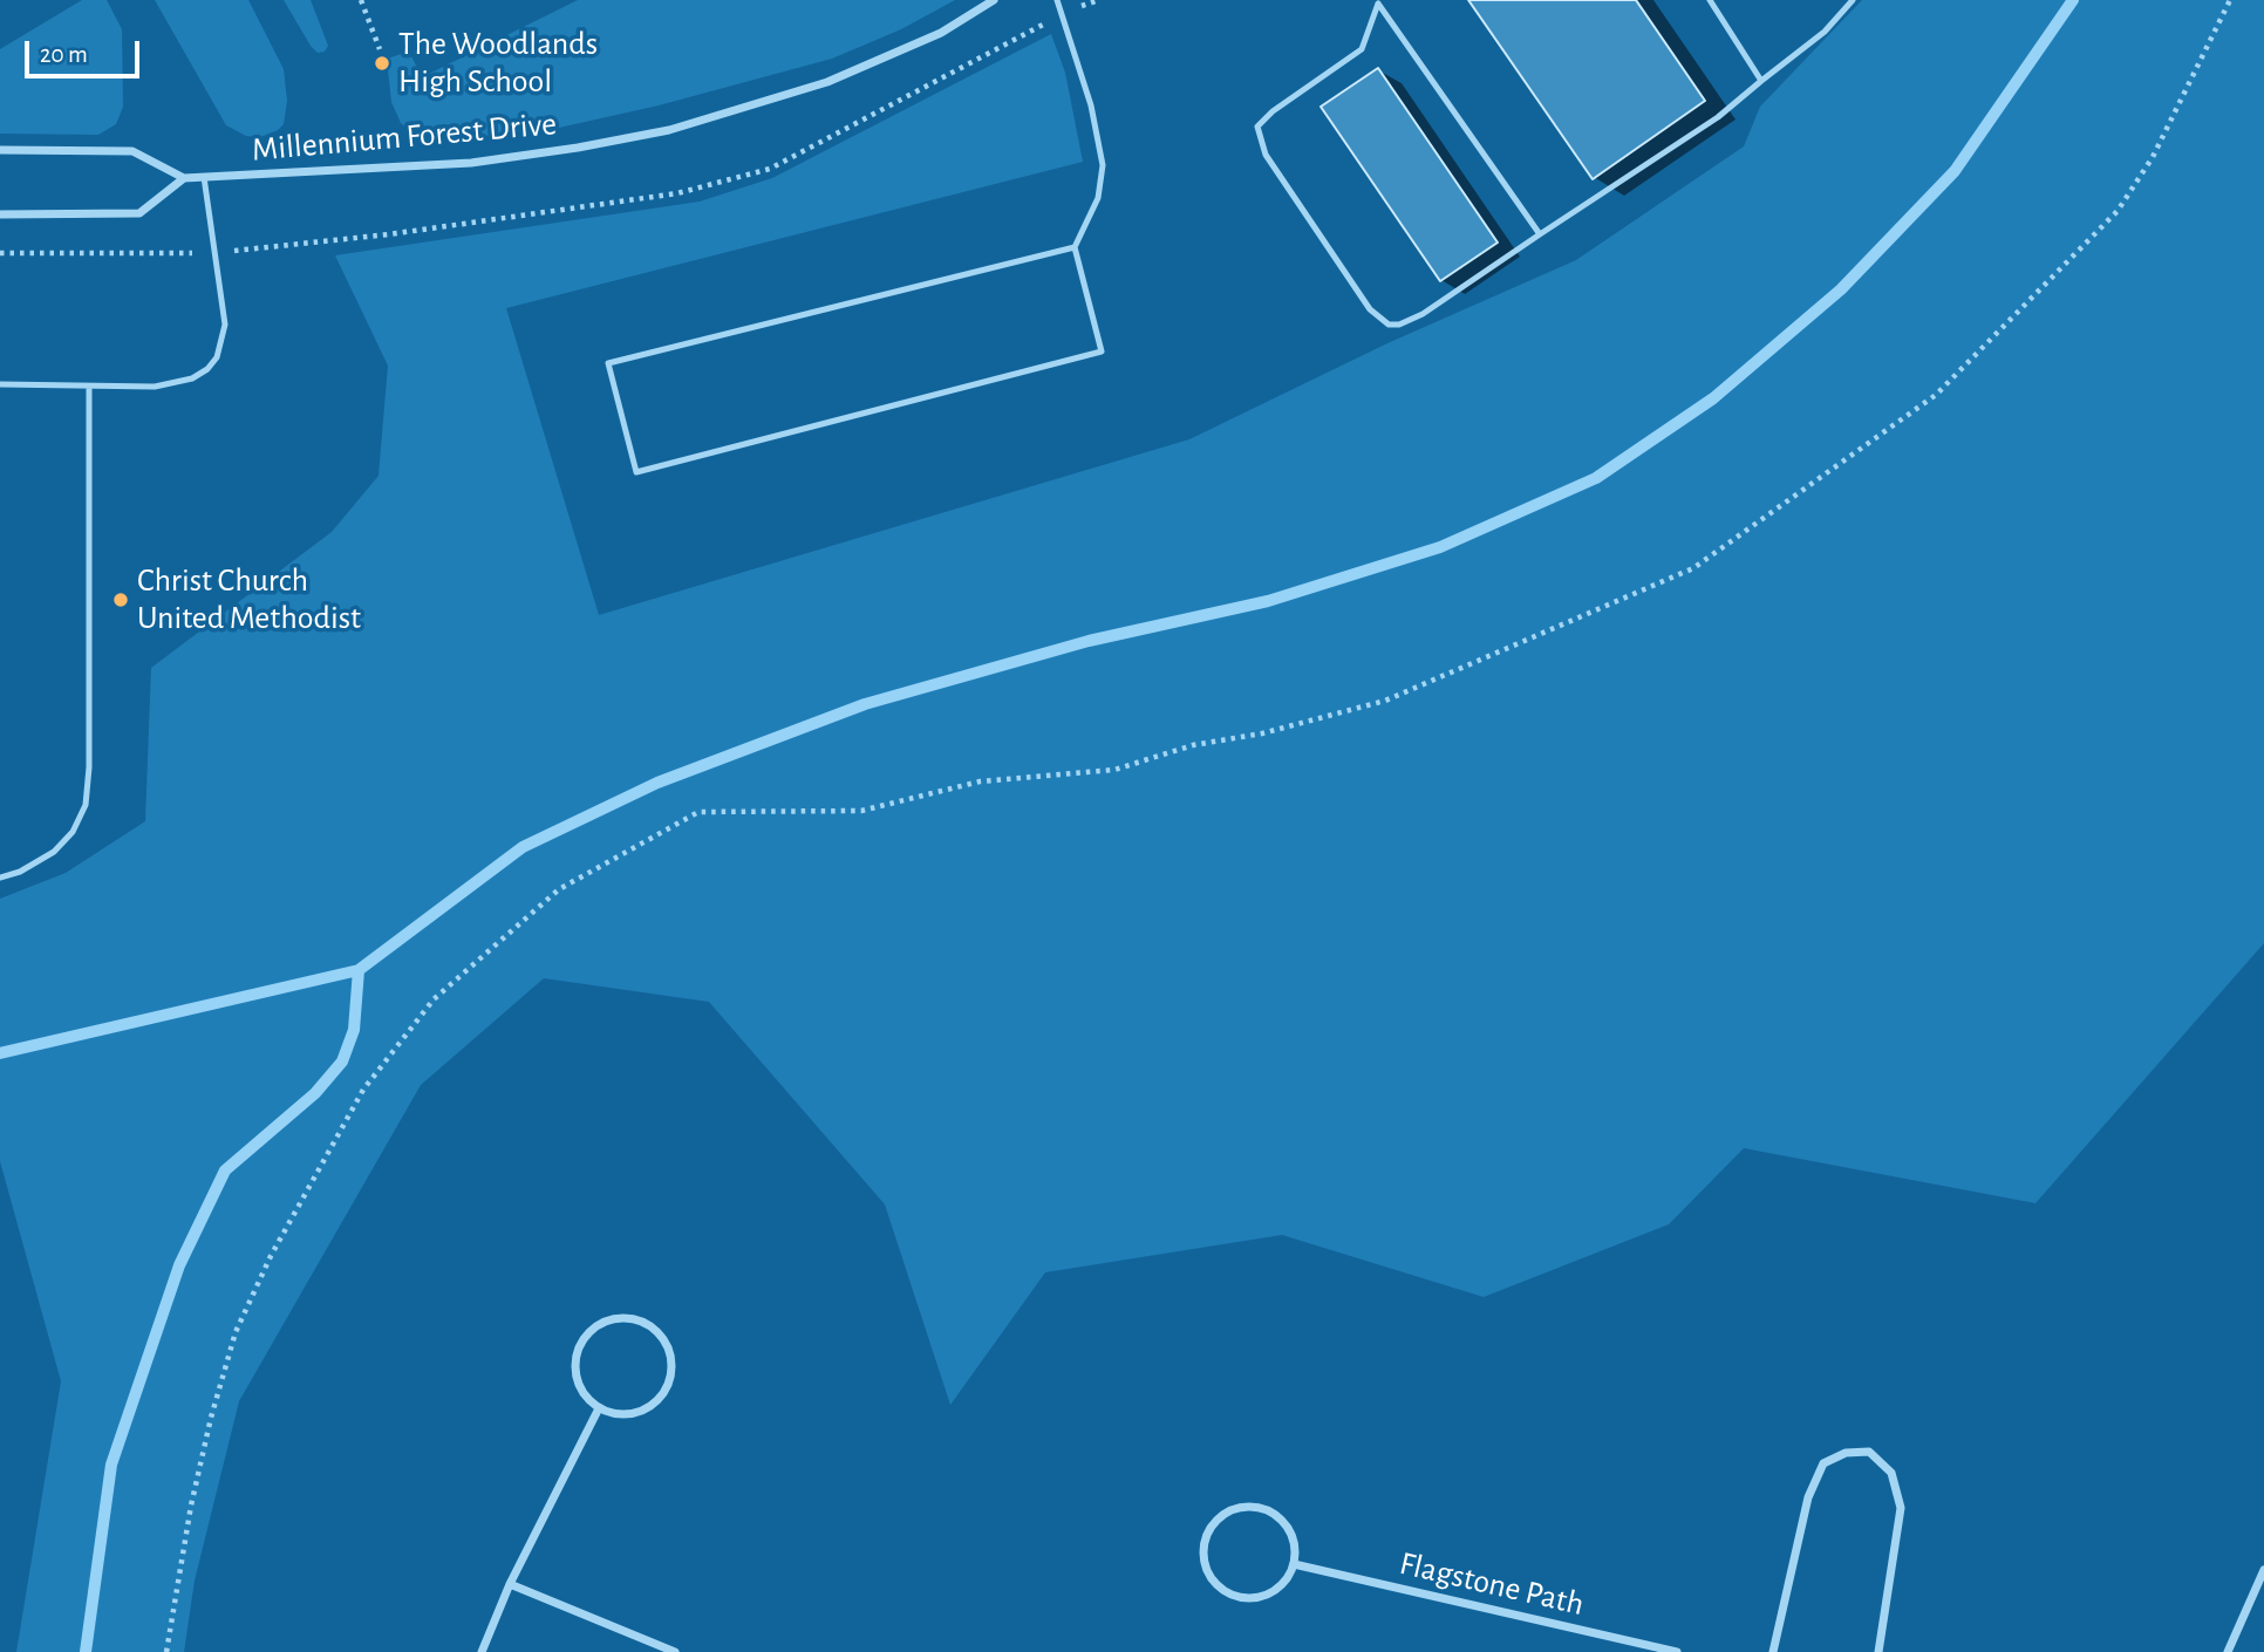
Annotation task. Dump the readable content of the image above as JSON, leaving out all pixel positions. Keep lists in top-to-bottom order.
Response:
{
  "streets": {
    "street": ["Millennium Forest Drive", "Flagstone Path"]
  },
  "places": ["The Woodlands High School", "Christ Church United Methodist"],
  "scale_bar": "20 m"
}
